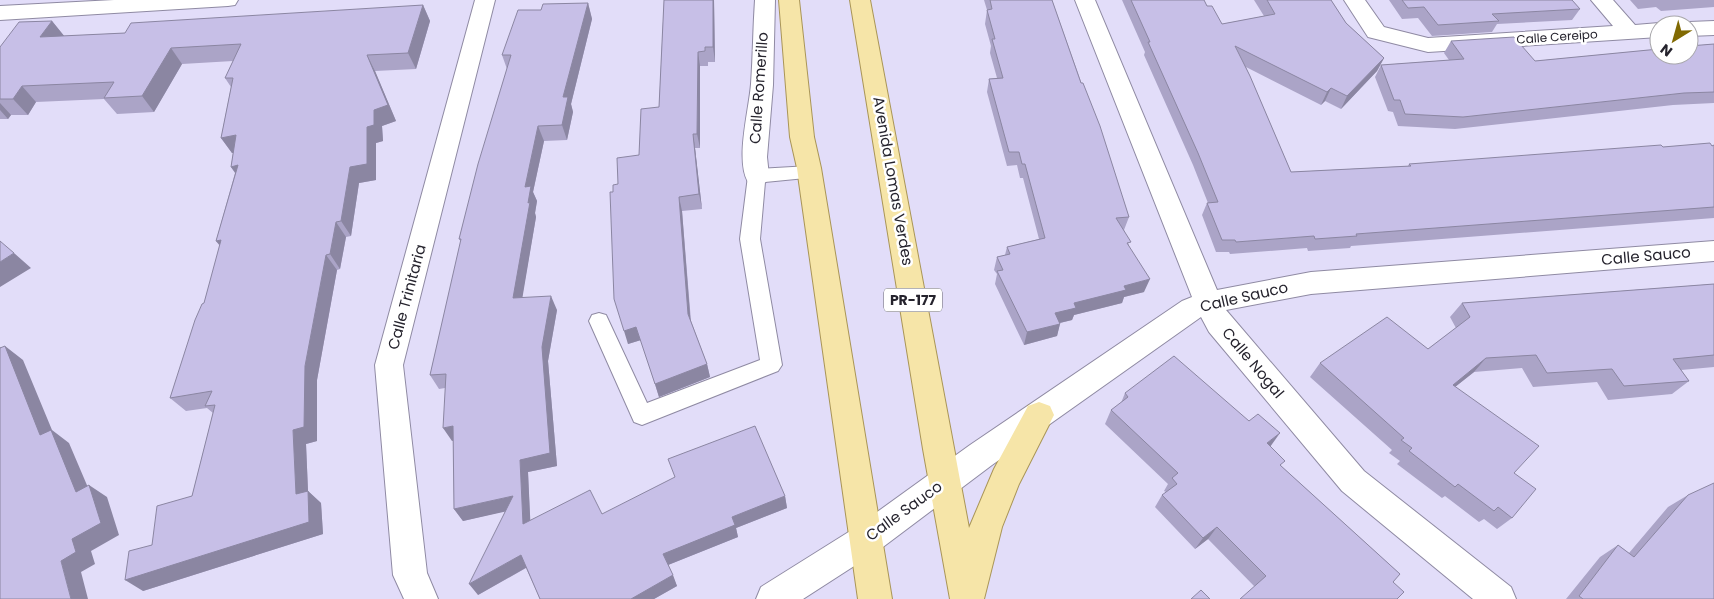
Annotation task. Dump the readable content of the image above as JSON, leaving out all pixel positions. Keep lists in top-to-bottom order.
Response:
{
  "streets": {
    "main road": ["Avenida Lomas Verdes", "PR-177"],
    "street": [
      "Calle Cereipo",
      "Calle Romerillo",
      "Calle Sauco",
      "Calle Trinitaria",
      "Calle Nogal"
    ]
  },
  "crossings": [
    ["Avenida Lomas Verdes", "Calle Sauco"],
    ["Calle Sauco", "Calle Nogal"]
  ],
  "north": "bottom left"
}
